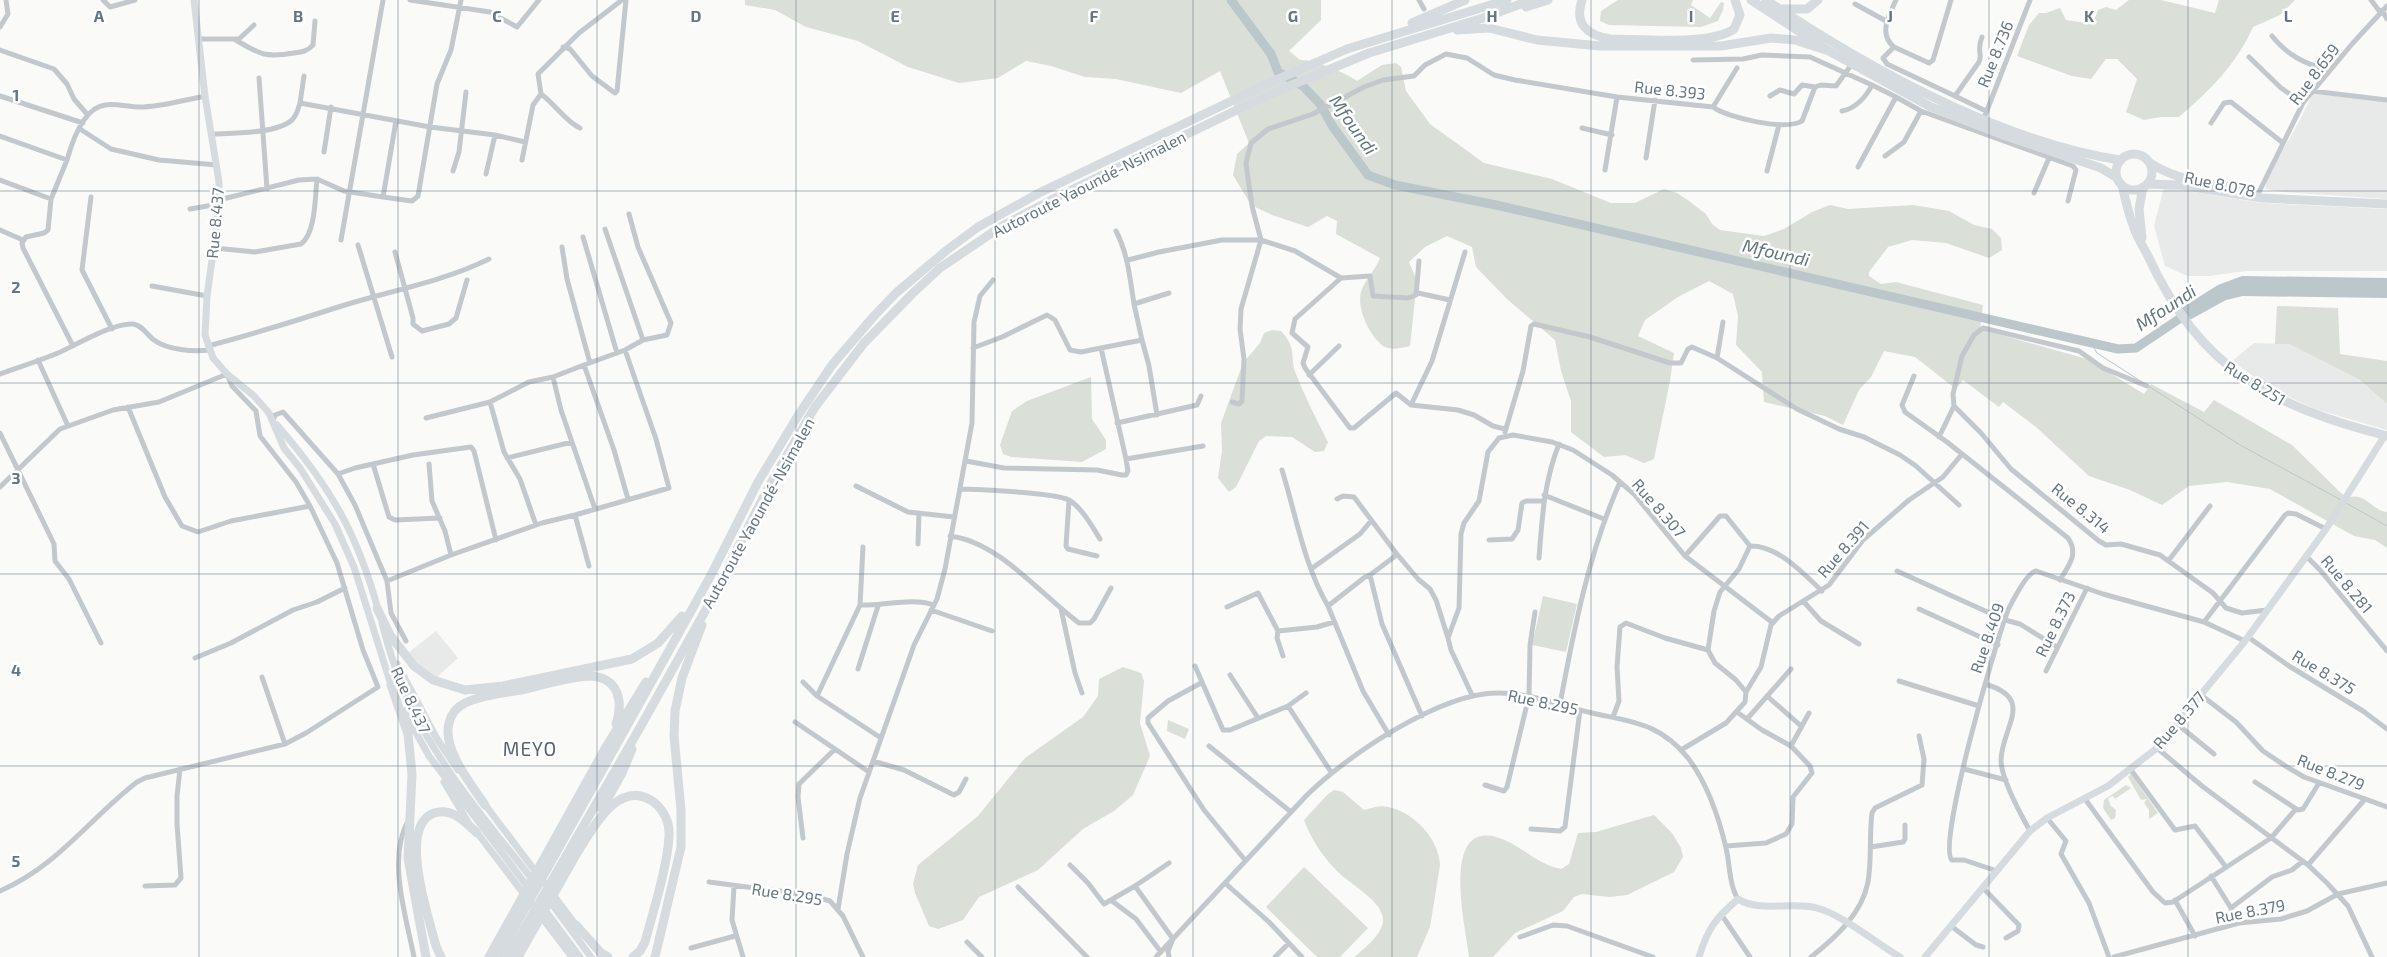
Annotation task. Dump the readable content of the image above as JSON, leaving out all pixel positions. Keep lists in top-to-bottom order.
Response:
{
  "streets": {
    "highway": ["Autoroute Yaoundé-Nsimalen", "Rue 8.078", "Rue 8.251"],
    "main road": ["Rue 8.437", "Rue 8.377"],
    "street": [
      "Rue 8.736",
      "Rue 8.659",
      "Rue 8.393",
      "Rue 8.307",
      "Rue 8.314",
      "Rue 8.391",
      "Rue 8.281",
      "Rue 8.373",
      "Rue 8.409",
      "Rue 8.375",
      "Rue 8.295",
      "Rue 8.279",
      "Rue 8.379"
    ]
  },
  "crossings": [
    ["Rue 8.659", "Rue 8.078"],
    ["Rue 8.078", "Rue 8.251"],
    ["Rue 8.251", "Rue 8.377"],
    ["Rue 8.307", "Rue 8.391"],
    ["Rue 8.314", "Rue 8.377"],
    ["Rue 8.281", "Rue 8.377"],
    ["Rue 8.373", "Rue 8.409"],
    ["Rue 8.409", "Rue 8.375"],
    ["Rue 8.409", "Rue 8.377"],
    ["Rue 8.375", "Rue 8.377"],
    ["Rue 8.377", "Rue 8.279"]
  ],
  "districts": ["MEYO"],
  "water": ["Mfoundi"],
  "grid": {
    "columns": [
      "A",
      "B",
      "C",
      "D",
      "E",
      "F",
      "G",
      "H",
      "I",
      "J",
      "K",
      "L"
    ],
    "rows": [
      "1",
      "2",
      "3",
      "4",
      "5"
    ]
  }
}
